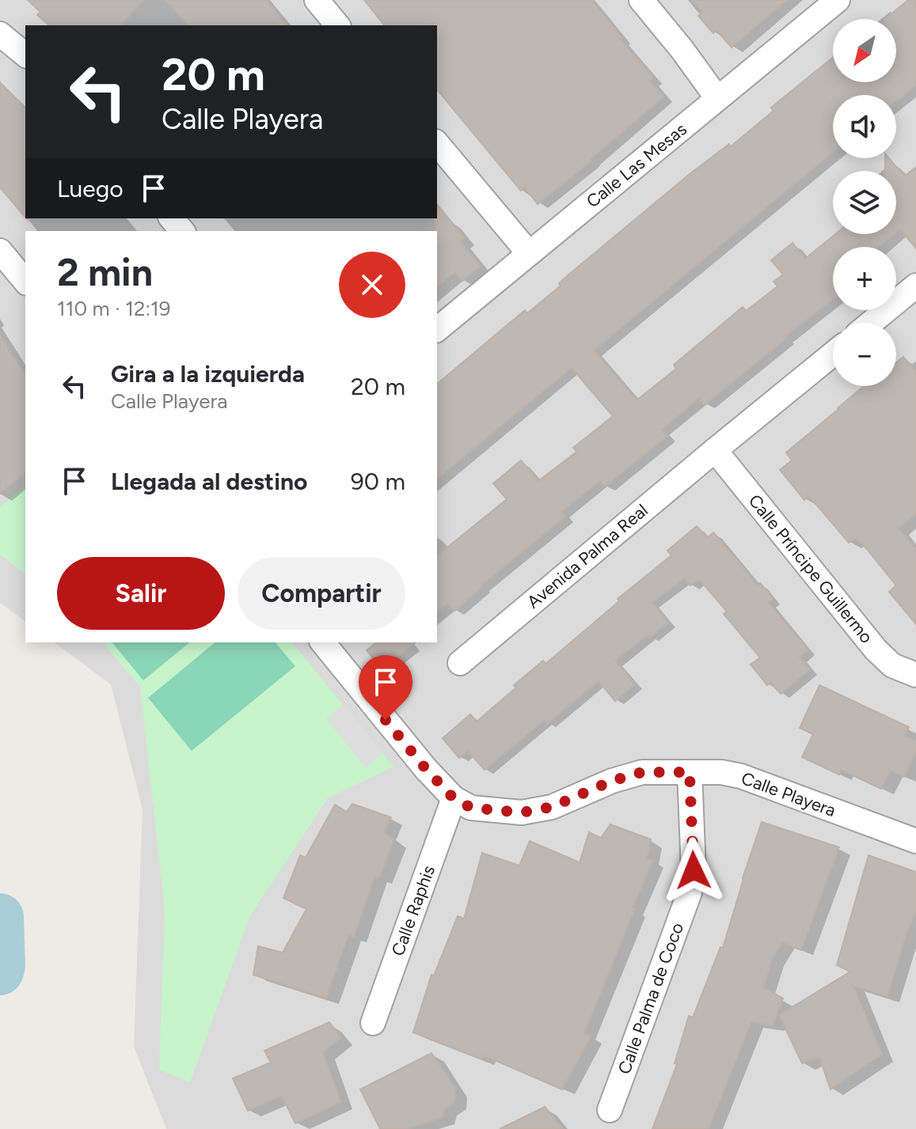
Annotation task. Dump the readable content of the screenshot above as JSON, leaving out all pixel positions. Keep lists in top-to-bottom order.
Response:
{
  "streets": {
    "street": [
      "Calle Las Mesas",
      "Avenida Palma Real",
      "Calle Príncipe Guillermo",
      "Calle Playera",
      "Calle Raphis",
      "Calle Palma de Coco"
    ]
  },
  "crossings": [
    ["Avenida Palma Real", "Calle Príncipe Guillermo"],
    ["Calle Playera", "Calle Raphis"],
    ["Calle Playera", "Calle Palma de Coco"]
  ],
  "north": "bottom left",
  "page": {
    "map_buttons": ["+", "−"],
    "turn": ["20 m", "Calle Playera"],
    "then": "Luego",
    "heading": ["2 min", "110 m · 12:19"],
    "list": [
      {
        "name": "Gira a la izquierda",
        "note": "Calle Playera",
        "value": "20 m"
      },
      {
        "name": "Llegada al destino",
        "value": "90 m"
      }
    ],
    "buttons": ["Salir", "Compartir"]
  }
}
